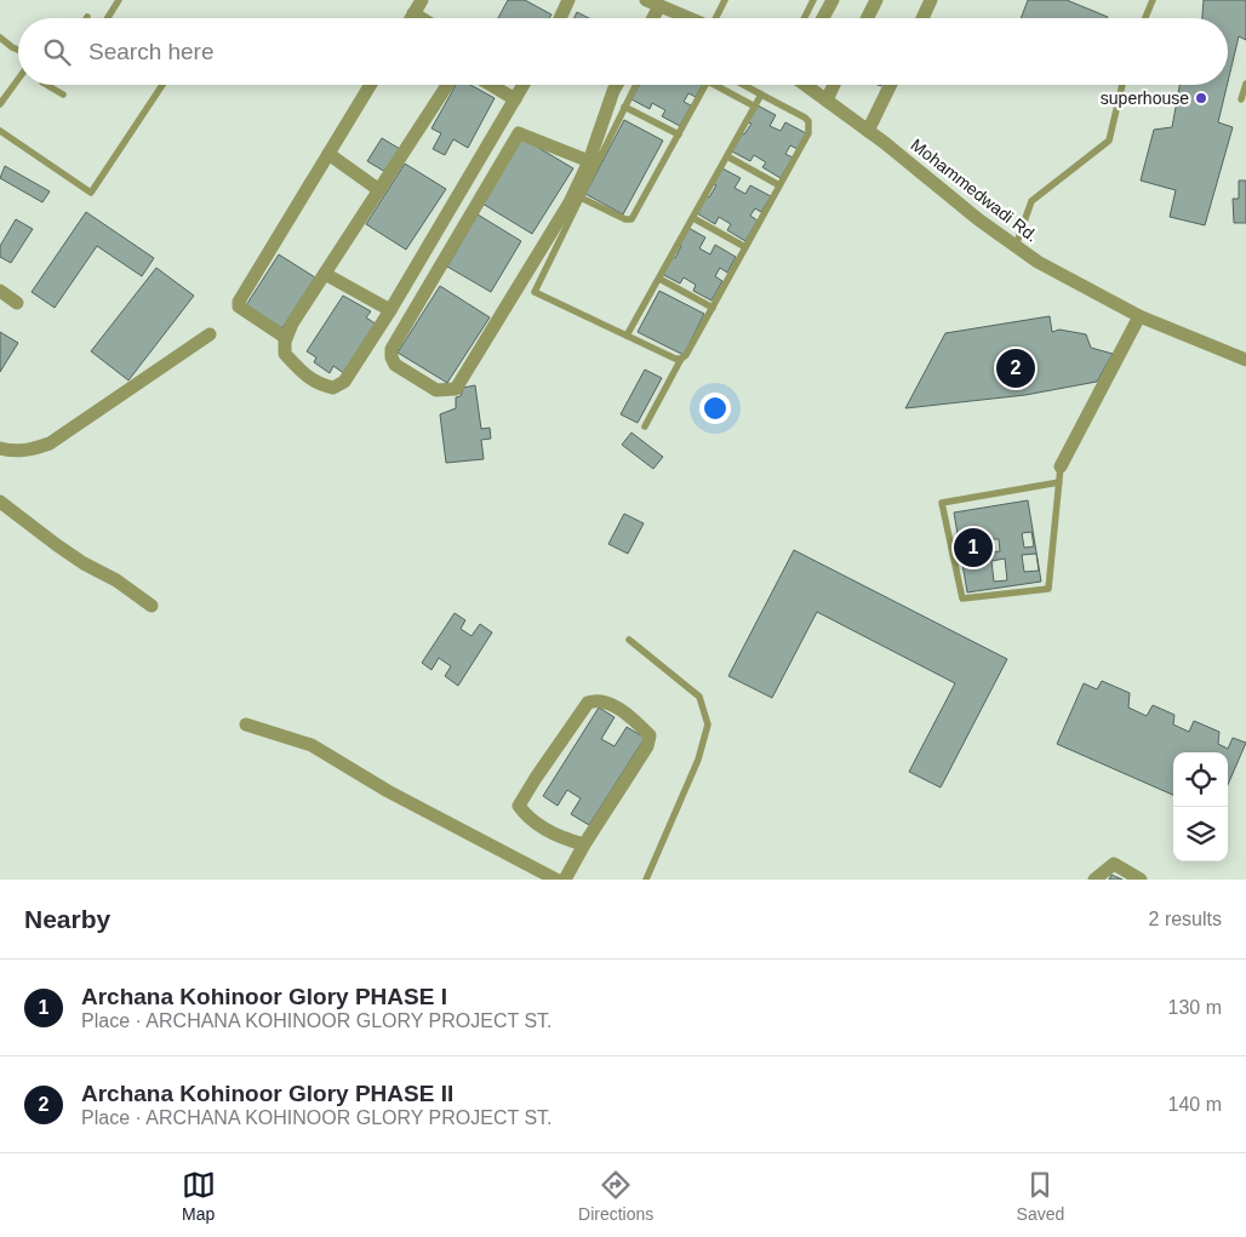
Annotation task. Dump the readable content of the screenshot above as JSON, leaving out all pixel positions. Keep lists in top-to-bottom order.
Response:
{
  "streets": {
    "street": ["Mohammedwadi Rd."]
  },
  "places": ["superhouse"],
  "page": {
    "search": "Search here",
    "pins": ["2", "1"],
    "heading": ["Nearby", "2 results"],
    "list": [
      {
        "mark": "1",
        "name": "Archana Kohinoor Glory PHASE I",
        "note": "Place · ARCHANA KOHINOOR GLORY PROJECT ST.",
        "value": "130 m"
      },
      {
        "mark": "2",
        "name": "Archana Kohinoor Glory PHASE II",
        "note": "Place · ARCHANA KOHINOOR GLORY PROJECT ST.",
        "value": "140 m"
      }
    ],
    "nav": ["Map", "Directions", "Saved"]
  }
}
